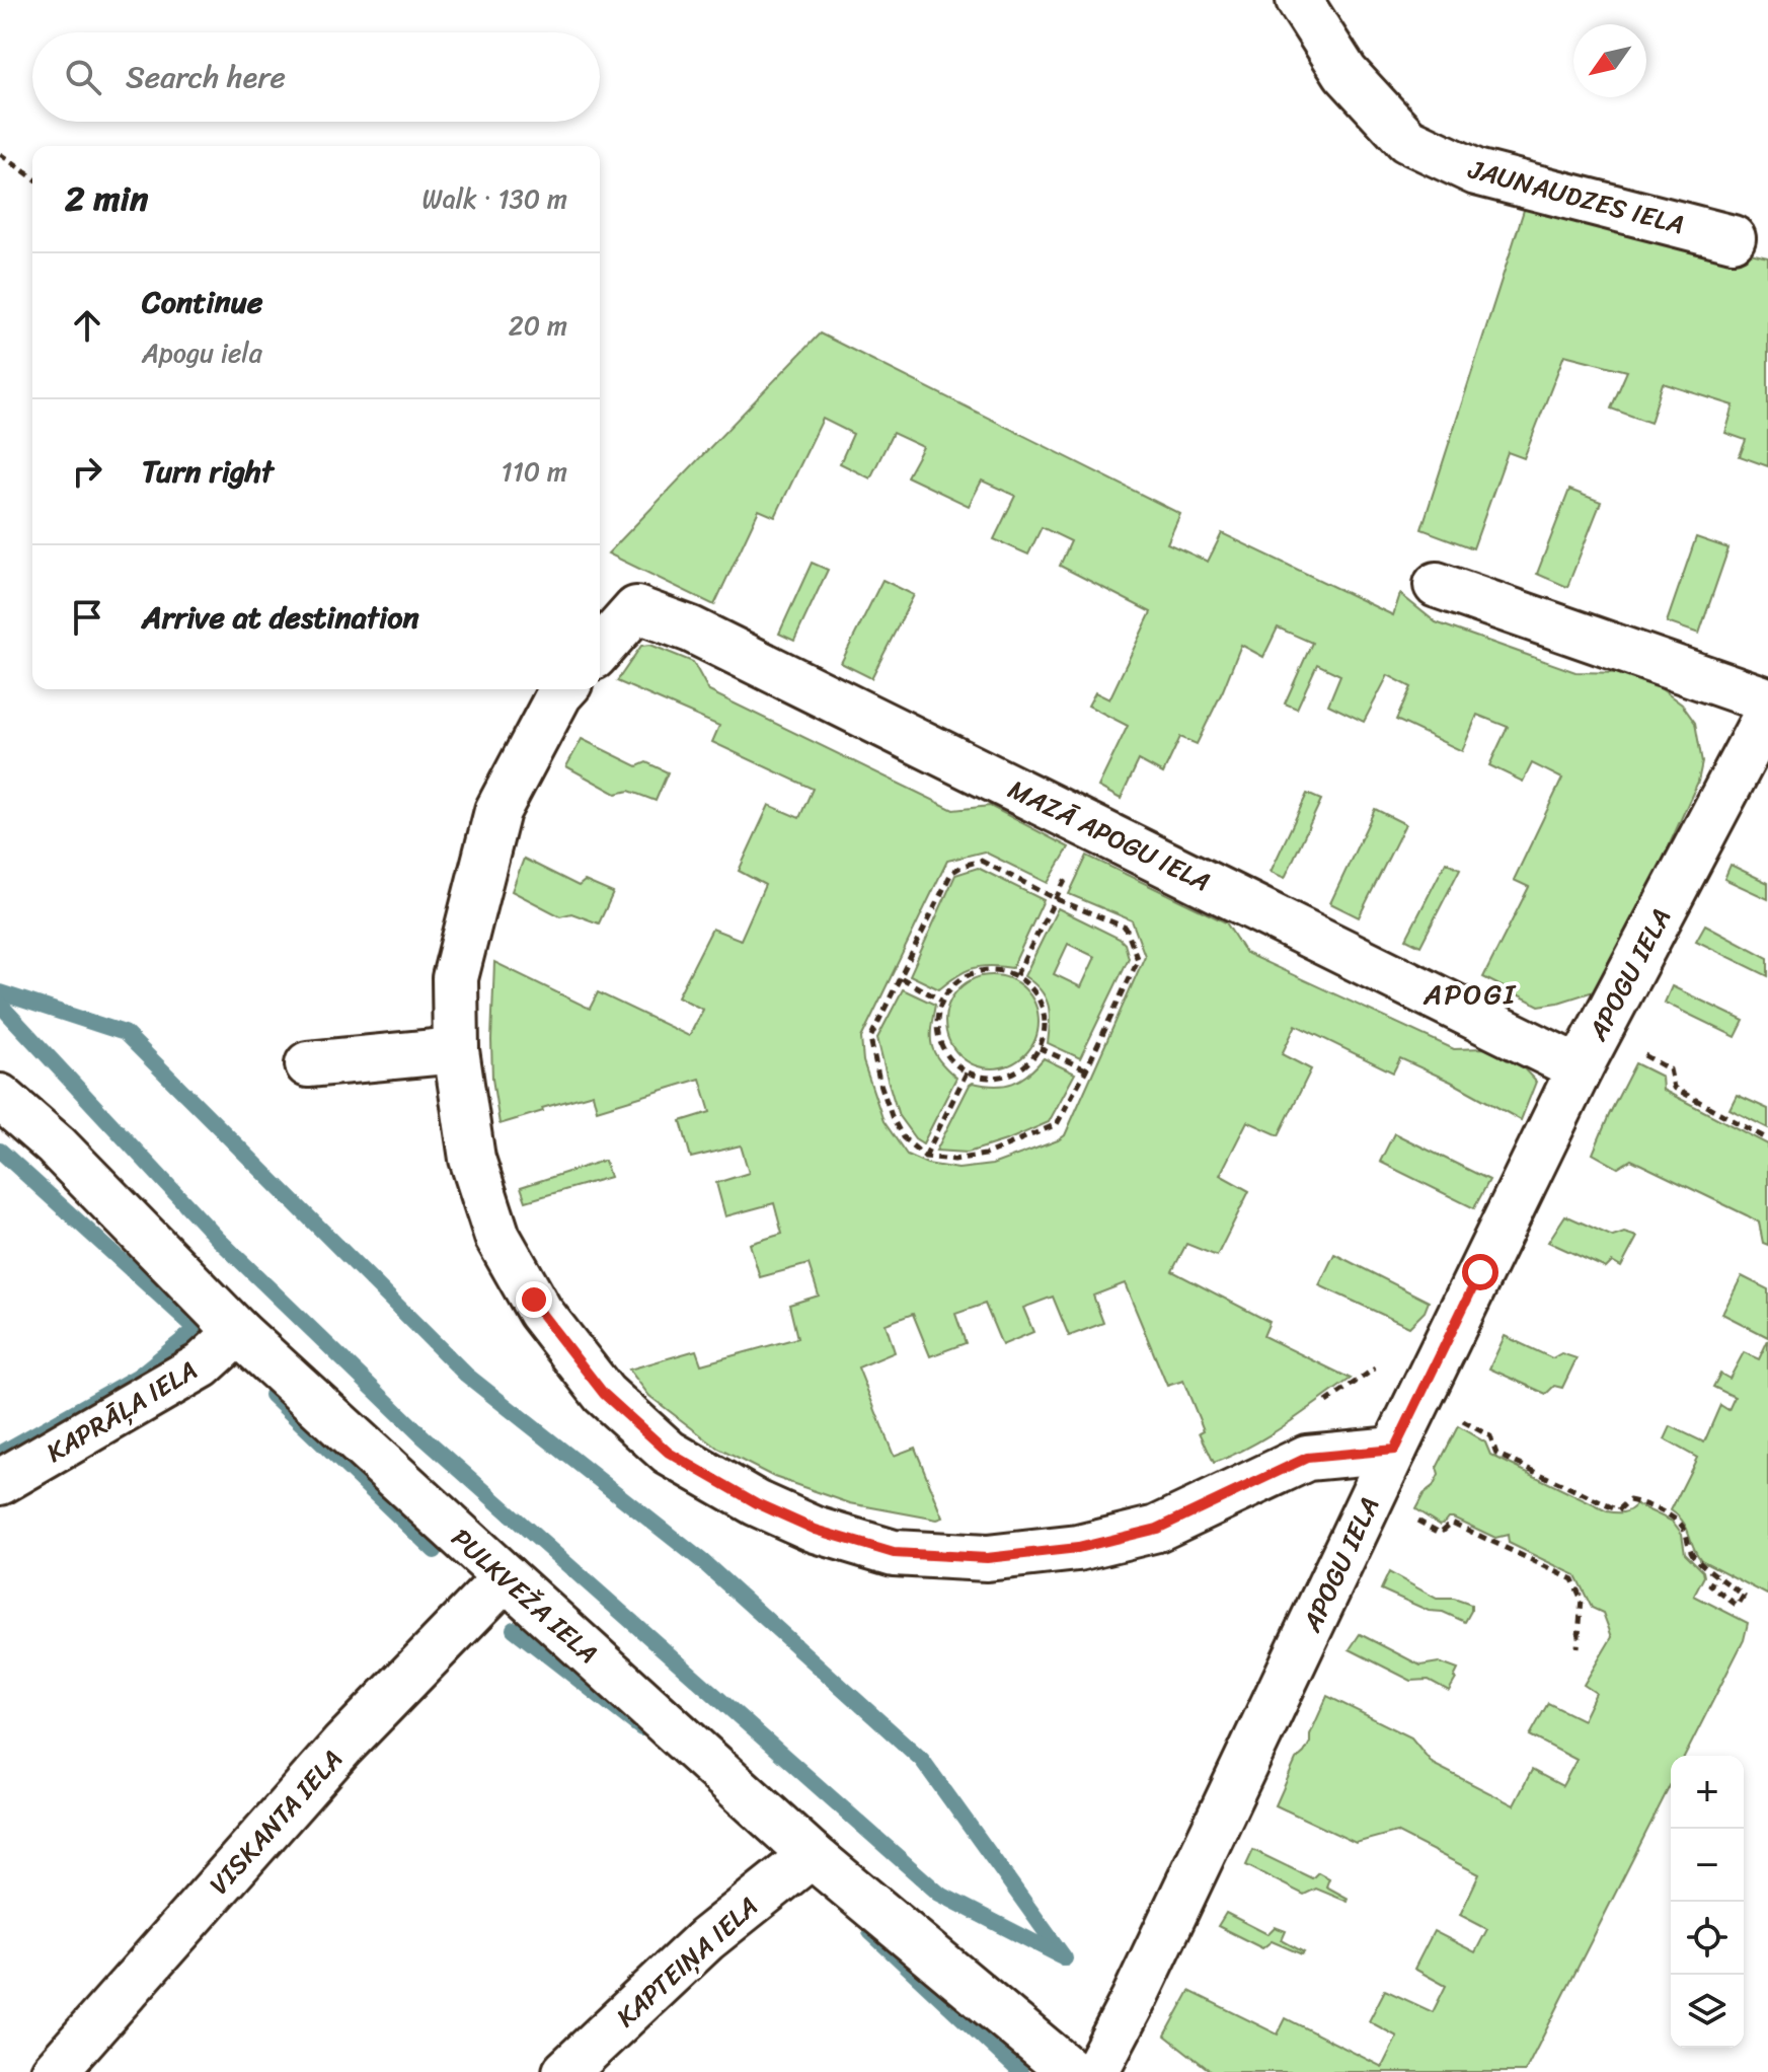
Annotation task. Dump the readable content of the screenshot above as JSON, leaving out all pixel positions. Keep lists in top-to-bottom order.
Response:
{
  "streets": {
    "street": [
      "JAUNAUDZES IELA",
      "MAZĀ APOGU IELA",
      "APOGU IELA",
      "KAPRĀĻA IELA",
      "PULKVEŽA IELA",
      "VISKANTA IELA",
      "KAPTEIŅA IELA"
    ]
  },
  "crossings": [
    ["MAZĀ APOGU IELA", "APOGU IELA"],
    ["KAPRĀĻA IELA", "PULKVEŽA IELA"],
    ["PULKVEŽA IELA", "VISKANTA IELA"],
    ["PULKVEŽA IELA", "KAPTEIŅA IELA"]
  ],
  "districts": ["APOGI"],
  "north": "bottom left",
  "page": {
    "search": "Search here",
    "heading": ["2 min", "Walk · 130 m"],
    "list": [
      ["Continue", "Apogu iela", "20 m"],
      ["Turn right", "110 m"],
      "Arrive at destination"
    ],
    "map_buttons": ["+", "−"]
  }
}
